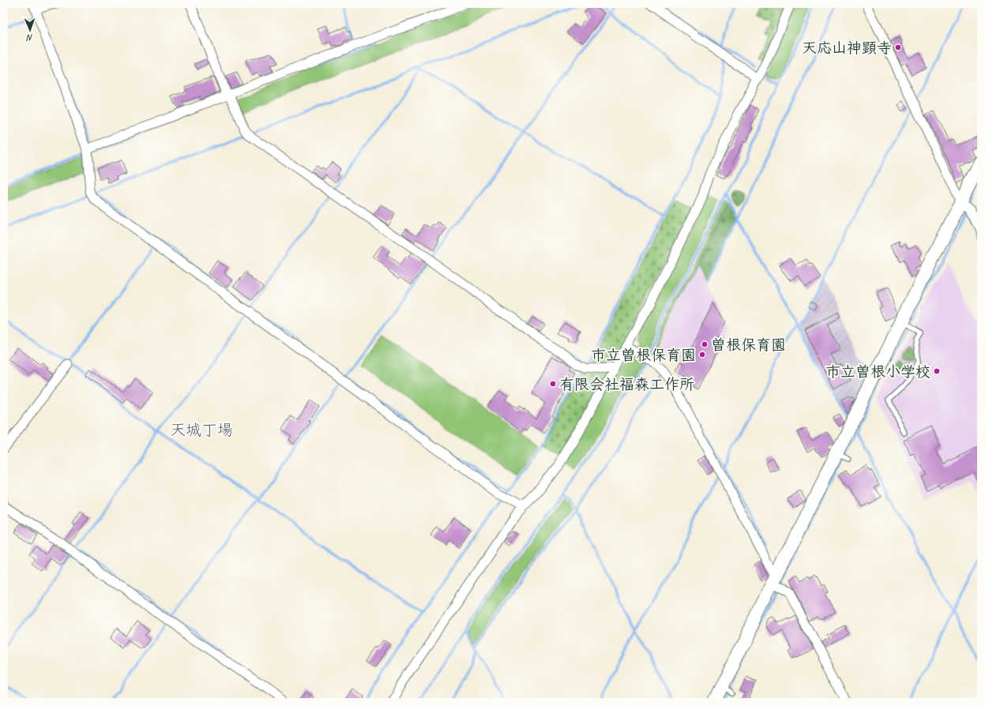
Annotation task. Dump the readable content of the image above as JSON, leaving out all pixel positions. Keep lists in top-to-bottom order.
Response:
{
  "districts": ["天城丁場"],
  "places": [
    "天応山神顕寺",
    "曽根保育園",
    "市立曽根保育園",
    "市立曽根小学校",
    "有限会社福森工作所"
  ],
  "north": "bottom"
}
